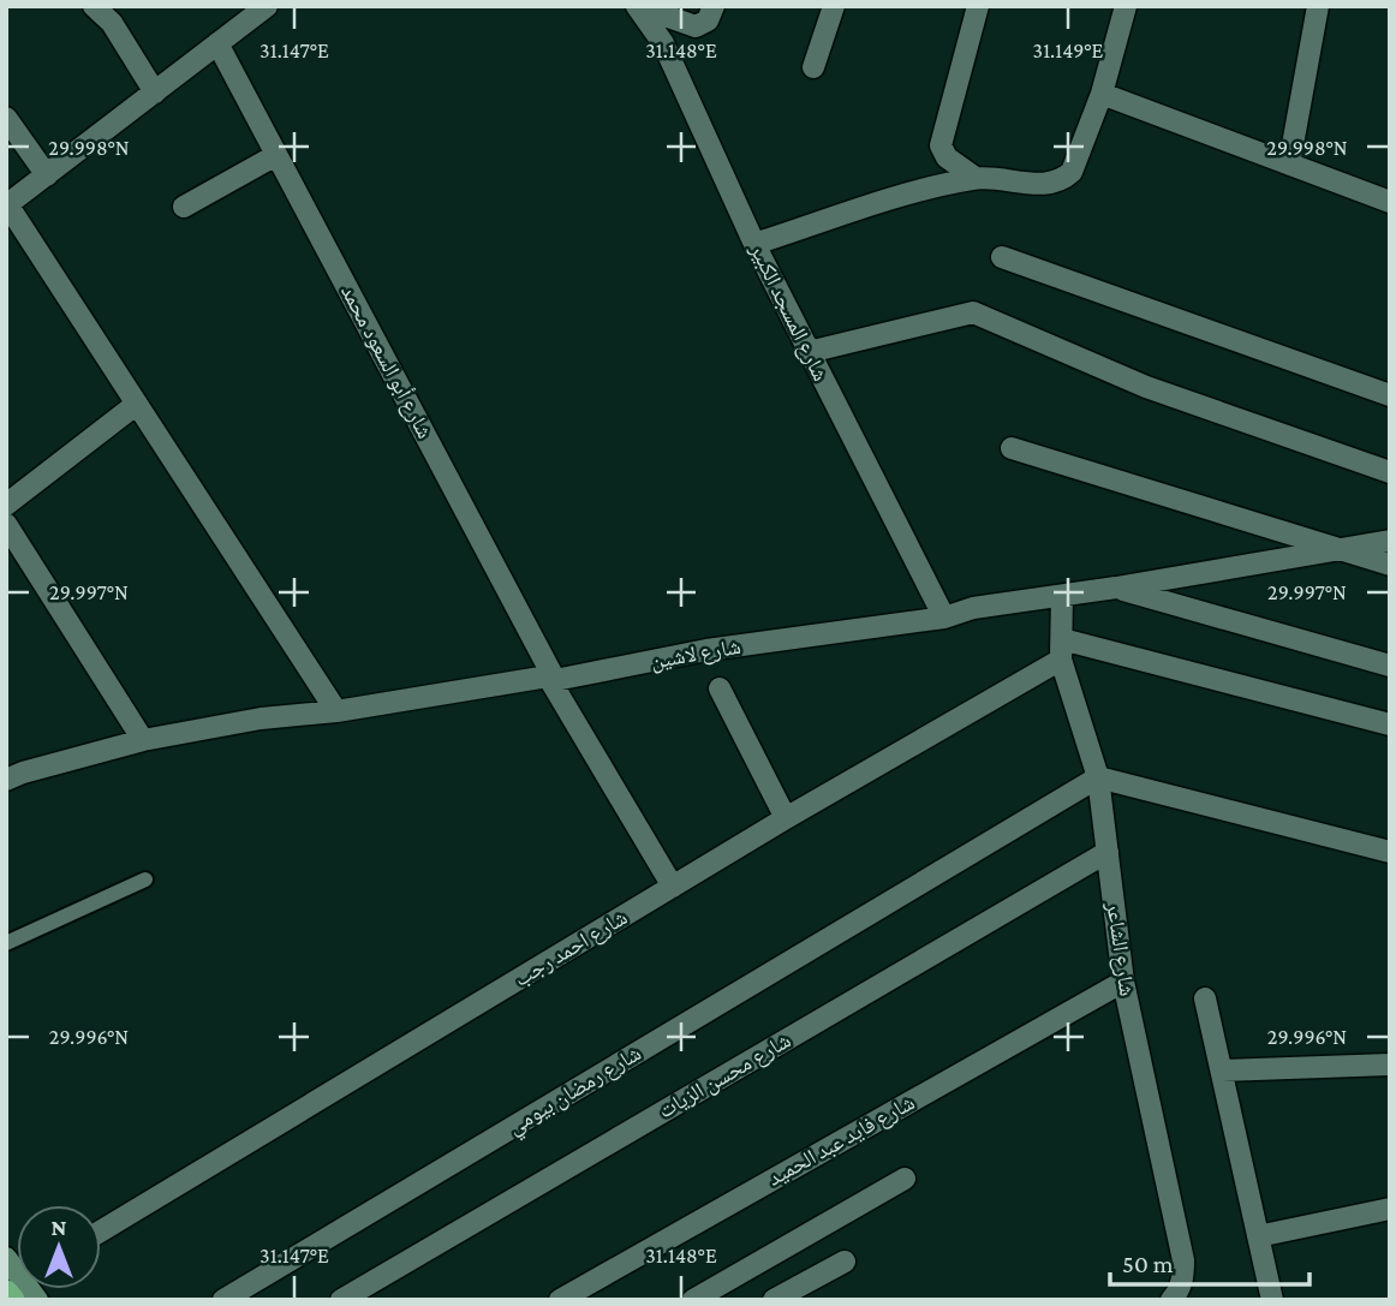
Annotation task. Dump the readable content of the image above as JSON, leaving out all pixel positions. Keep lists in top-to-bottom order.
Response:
{
  "streets": {
    "street": [
      "شارع المسجد الكبير",
      "شارع أبو السعود محمد",
      "شارع لاشين",
      "شارع احمد رجب",
      "شارع الشاعر",
      "شارع محسن الزيات",
      "شارع رمضان بيومي",
      "شارع فايد عبد الحميد"
    ]
  },
  "crossings": [
    ["شارع المسجد الكبير", "شارع لاشين"],
    ["شارع أبو السعود محمد", "شارع لاشين"],
    ["شارع أبو السعود محمد", "شارع احمد رجب"],
    ["شارع لاشين", "شارع الشاعر"],
    ["شارع احمد رجب", "شارع الشاعر"],
    ["شارع الشاعر", "شارع محسن الزيات"],
    ["شارع الشاعر", "شارع رمضان بيومي"],
    ["شارع الشاعر", "شارع فايد عبد الحميد"]
  ],
  "scale_bar": "50 m",
  "north": "top",
  "coordinates": [
    "31.147°E",
    "31.148°E",
    "31.149°E",
    "29.998°N",
    "29.997°N",
    "29.996°N"
  ]
}
